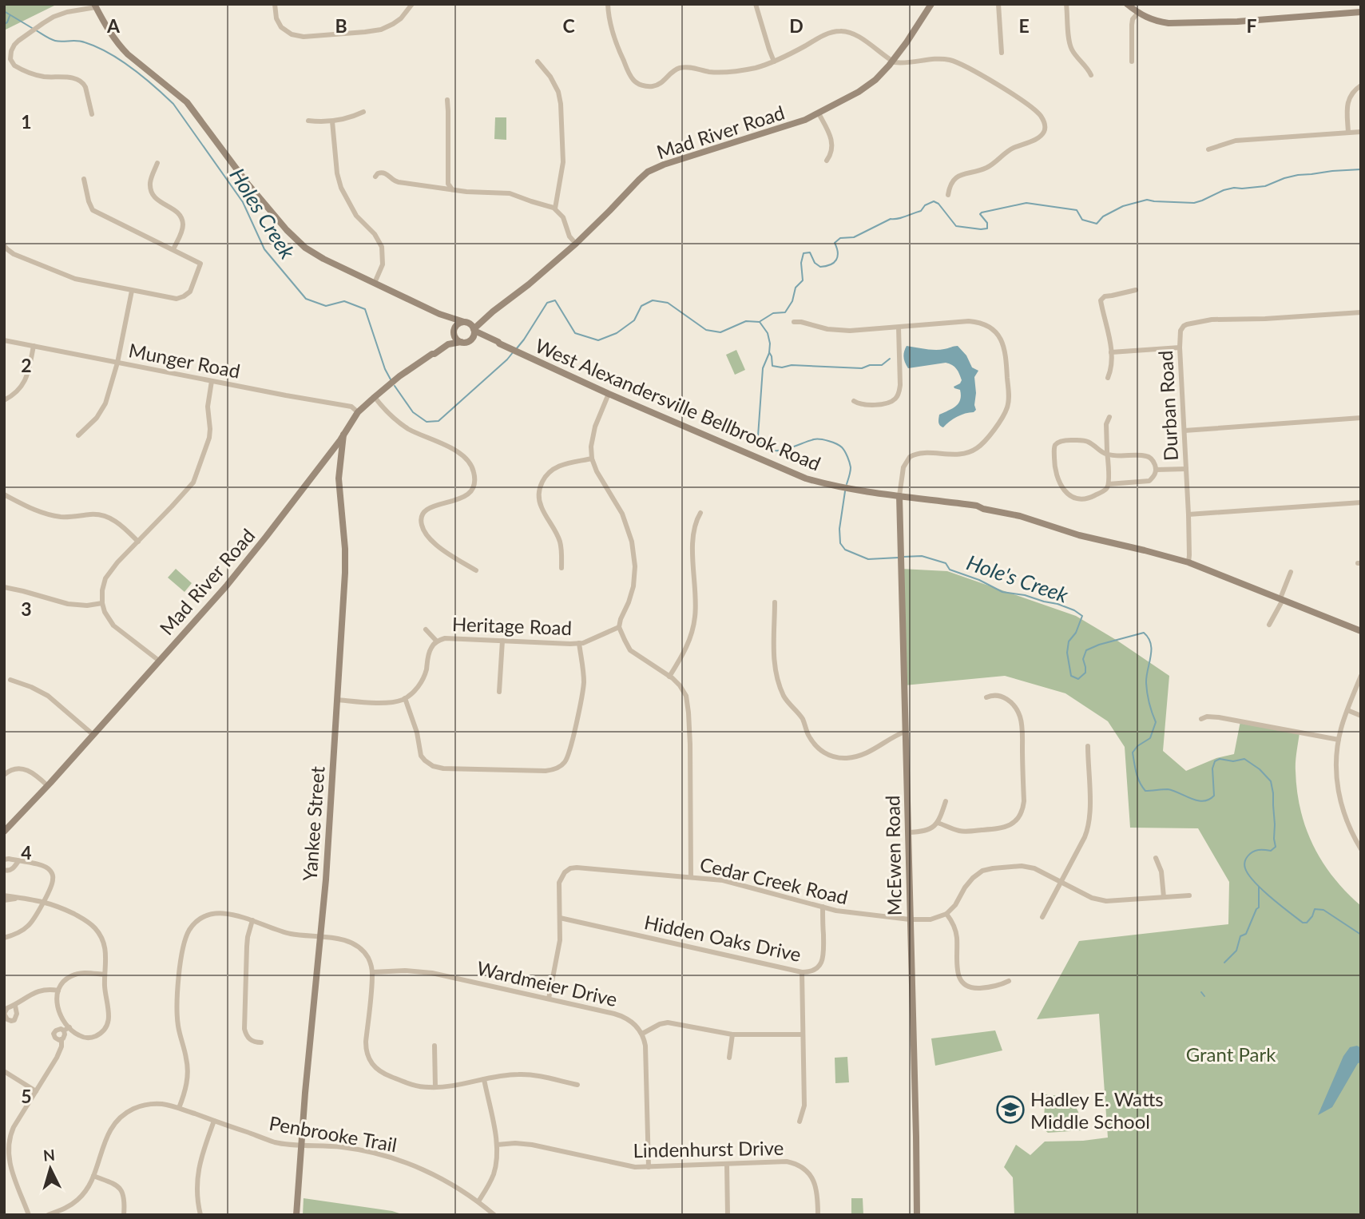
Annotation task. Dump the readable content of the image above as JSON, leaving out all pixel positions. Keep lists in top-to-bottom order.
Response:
{
  "streets": {
    "street": [
      "Mad River Road",
      "Munger Road",
      "West Alexandersville Bellbrook Road",
      "Durban Road",
      "Heritage Road",
      "Yankee Street",
      "McEwen Road",
      "Cedar Creek Road",
      "Hidden Oaks Drive",
      "Wardmeier Drive",
      "Penbrooke Trail",
      "Lindenhurst Drive"
    ]
  },
  "crossings": [
    ["Mad River Road", "Munger Road"],
    ["Mad River Road", "West Alexandersville Bellbrook Road"],
    ["Mad River Road", "Yankee Street"],
    ["West Alexandersville Bellbrook Road", "Durban Road"],
    ["West Alexandersville Bellbrook Road", "McEwen Road"],
    ["Yankee Street", "Penbrooke Trail"],
    ["McEwen Road", "Cedar Creek Road"],
    ["Cedar Creek Road", "Hidden Oaks Drive"],
    ["Cedar Creek Road", "Wardmeier Drive"]
  ],
  "water": ["Holes Creek", "Hole's Creek"],
  "parks": ["Grant Park"],
  "places": {
    "school or university": ["Hadley E. Watts Middle School"]
  },
  "north": "top",
  "grid": {
    "columns": [
      "A",
      "B",
      "C",
      "D",
      "E",
      "F"
    ],
    "rows": [
      "1",
      "2",
      "3",
      "4",
      "5"
    ]
  }
}
